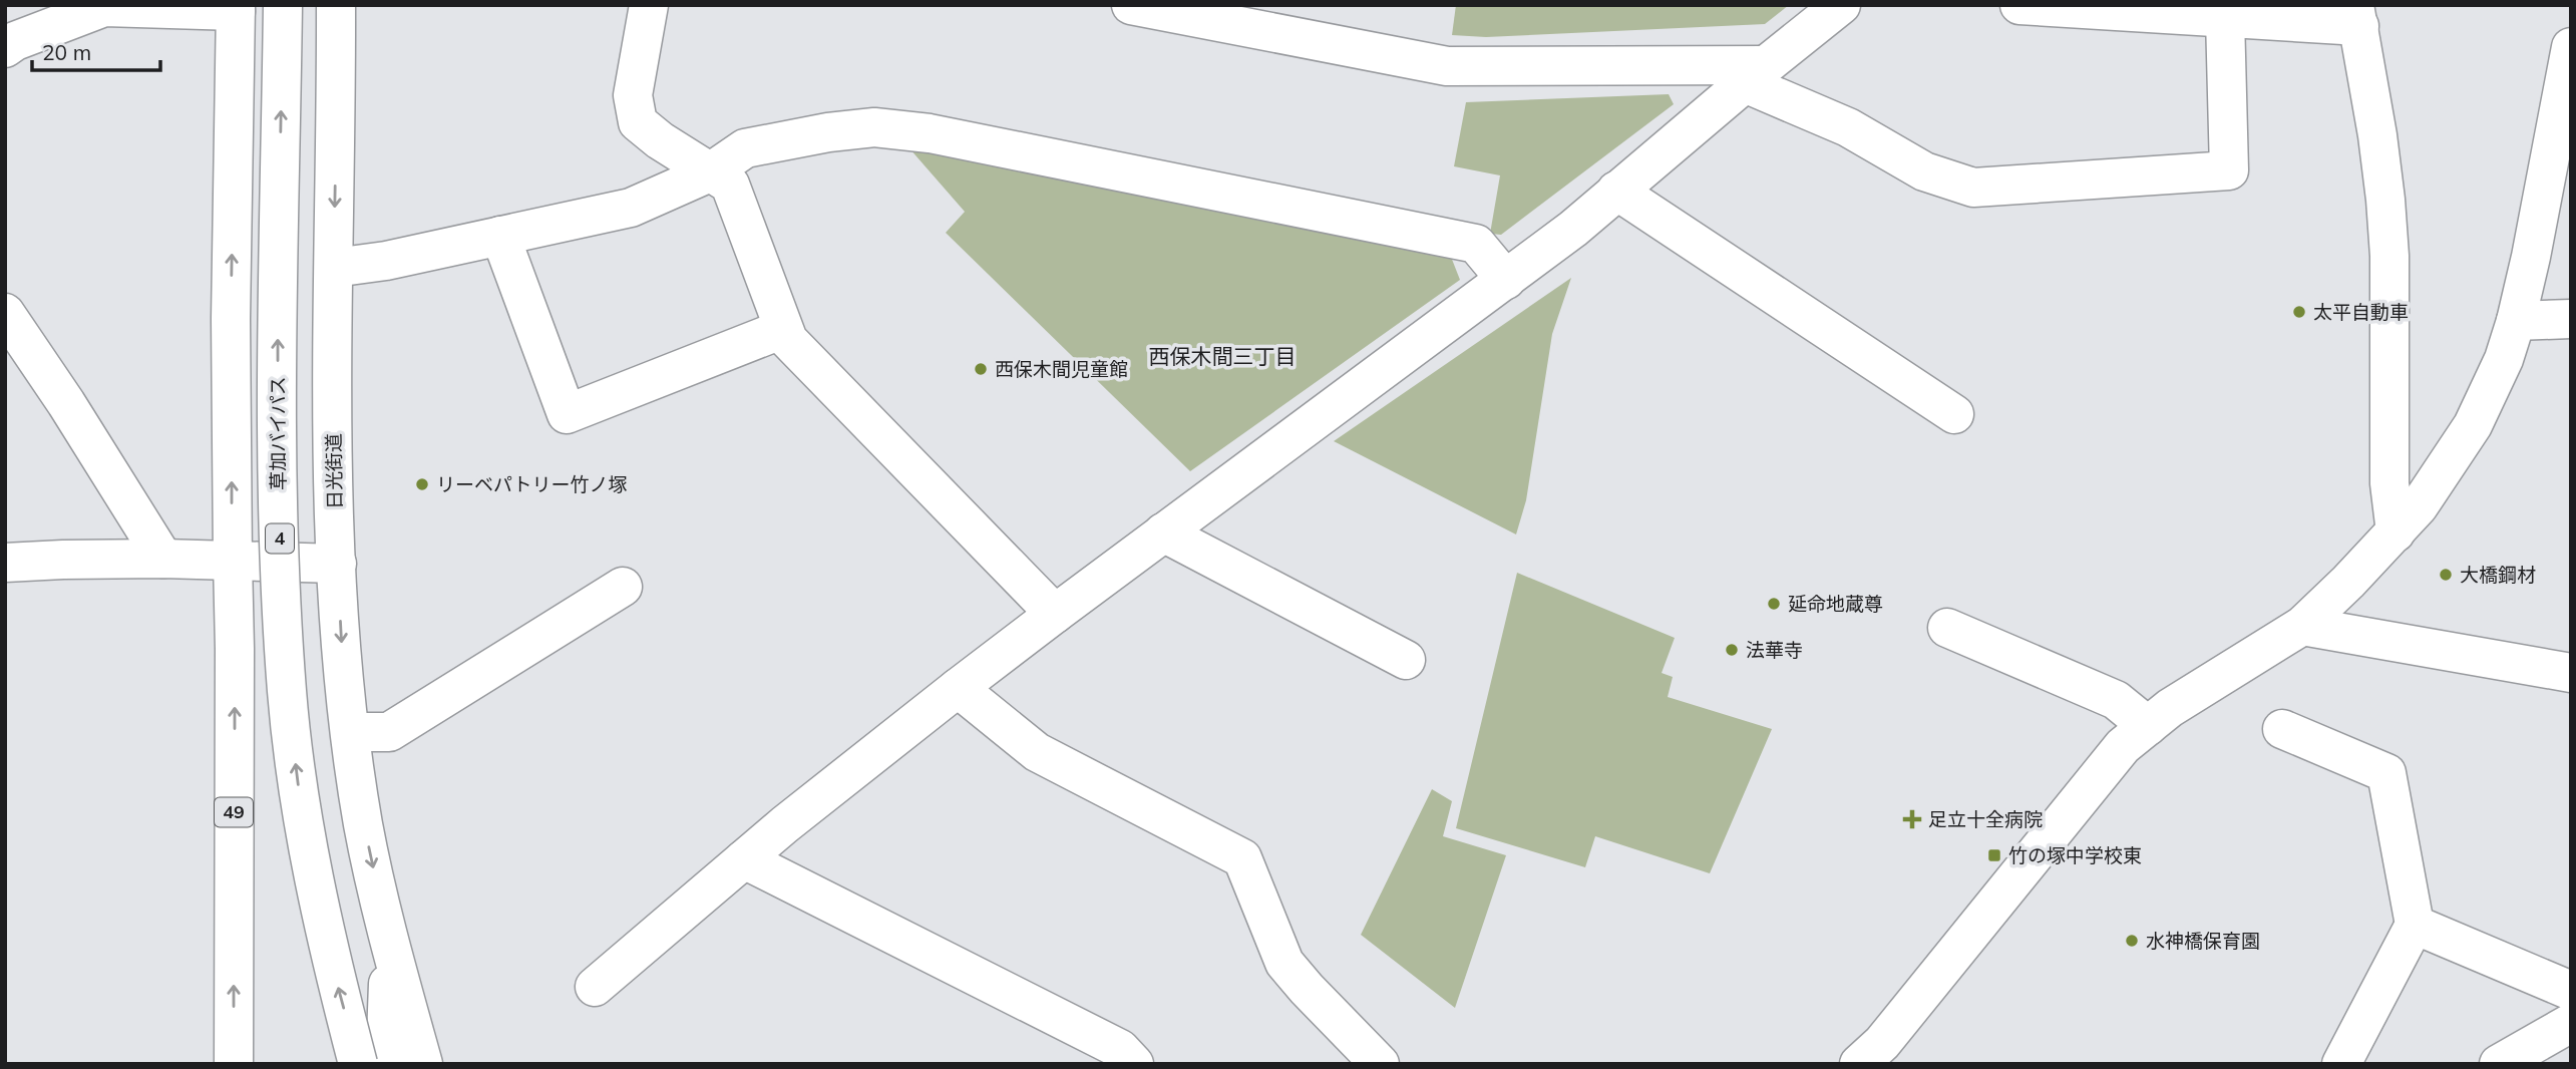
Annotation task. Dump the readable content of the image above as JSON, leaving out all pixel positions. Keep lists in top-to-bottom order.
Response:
{
  "streets": {
    "main road": [
      "草加バイパス",
      "日光街道",
      "4",
      "49"
    ]
  },
  "districts": ["西保木間三丁目"],
  "places": {
    "other": [
      "太平自動車",
      "西保木間児童館",
      "リーベパトリー竹ノ塚",
      "大橋鋼材",
      "延命地蔵尊",
      "法華寺",
      "水神橋保育園"
    ],
    "health": ["足立十全病院"],
    "transit": ["竹の塚中学校東"]
  },
  "scale_bar": "20 m"
}
